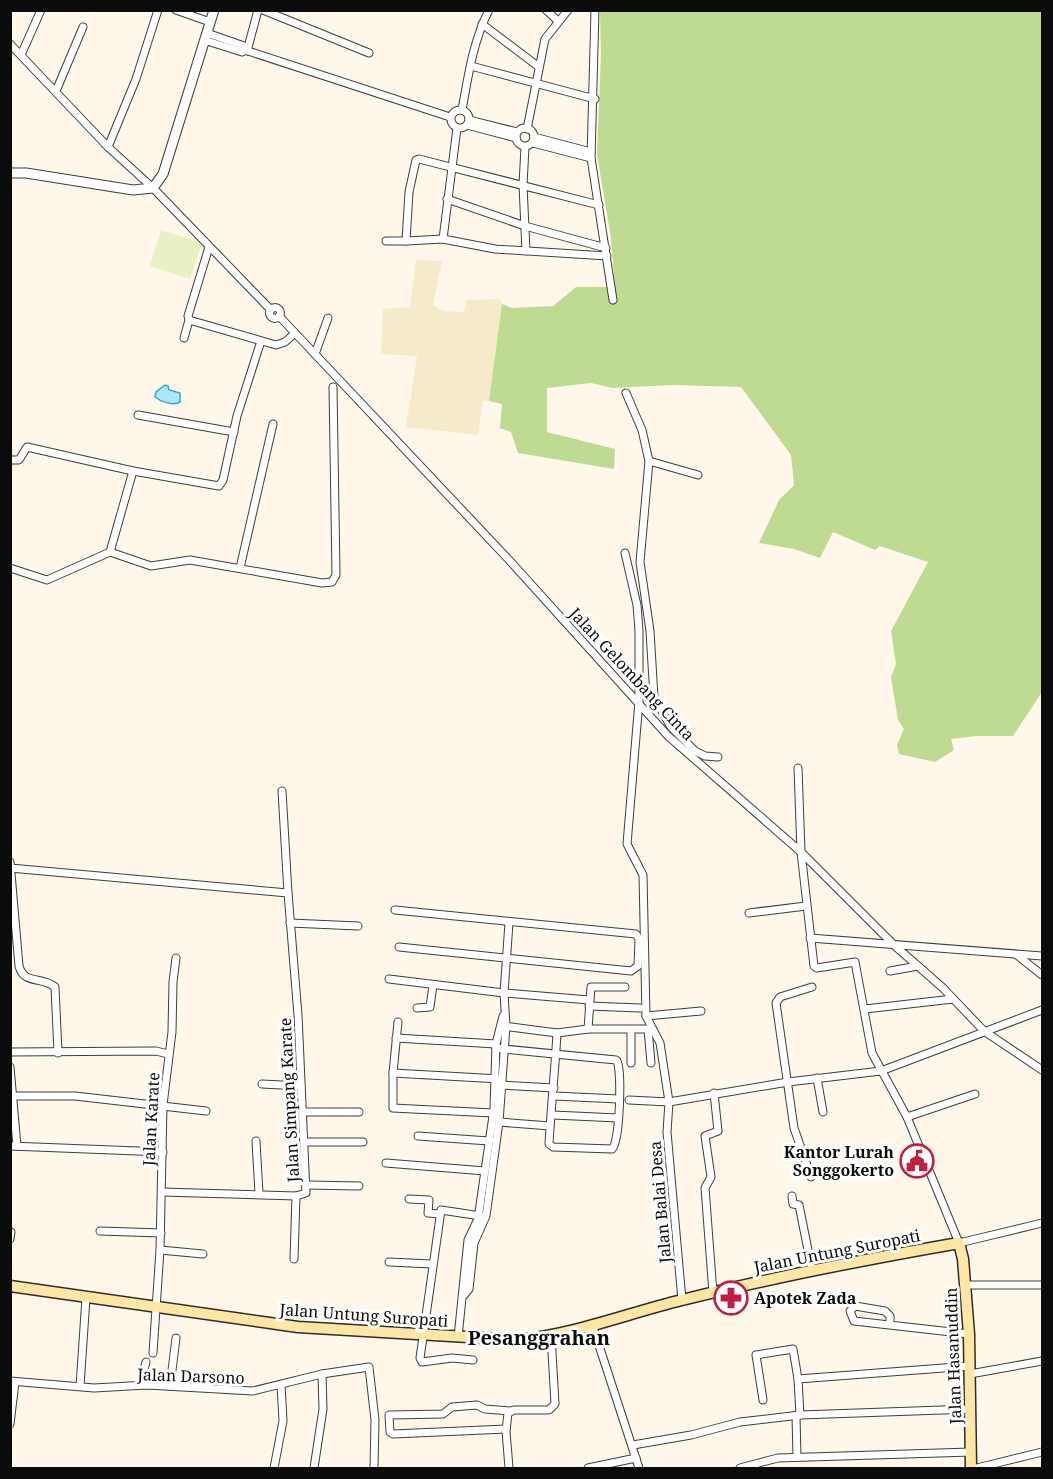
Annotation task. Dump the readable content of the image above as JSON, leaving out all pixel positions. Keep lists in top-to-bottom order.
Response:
{
  "streets": {
    "main road": ["Jalan Untung Suropati", "Jalan Hasanuddin"],
    "street": [
      "Jalan Gelombang Cinta",
      "Jalan Simpang Karate",
      "Jalan Karate",
      "Jalan Balai Desa",
      "Jalan Darsono"
    ]
  },
  "crossings": [
    ["Jalan Simpang Karate", "Jalan Karate"],
    ["Jalan Karate", "Jalan Untung Suropati"],
    ["Jalan Balai Desa", "Jalan Untung Suropati"],
    ["Jalan Untung Suropati", "Jalan Hasanuddin"]
  ],
  "districts": ["Pesanggrahan"],
  "places": {
    "public building": ["Kantor Lurah Songgokerto"],
    "pharmacy": ["Apotek Zada"]
  }
}
